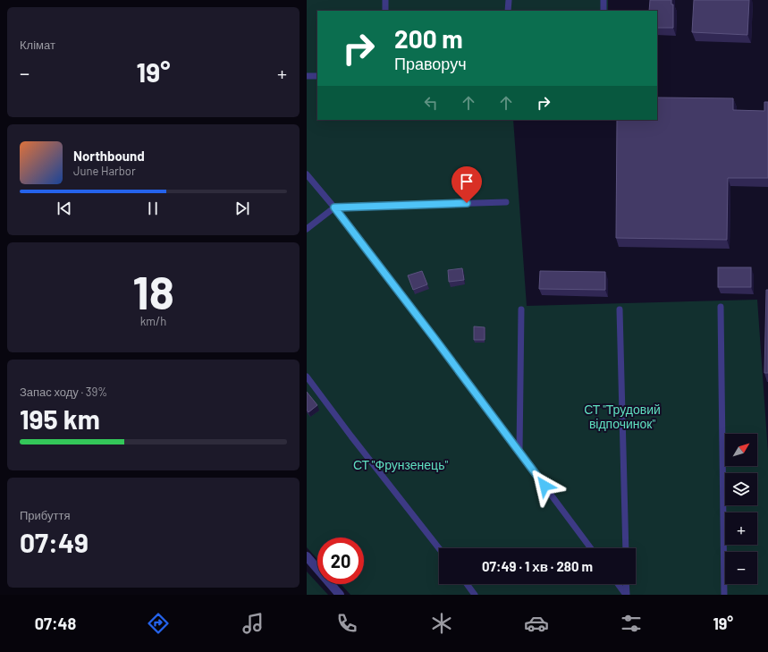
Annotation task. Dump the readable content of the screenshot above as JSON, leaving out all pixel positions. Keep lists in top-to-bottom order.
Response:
{
  "parks": ["СТ \"Трудовий відпочинок\"", "СТ \"Фрунзенець\""],
  "north": "top right",
  "page": {
    "tile": [
      "Клімат",
      ["18", "km/h"],
      ["Запас ходу · 39%", "195 km"],
      ["Прибуття", "07:49"]
    ],
    "turn": ["200 m", "Праворуч"],
    "heat": ["−", "19°", "+"],
    "song": ["Northbound", "June Harbor"],
    "map_buttons": ["+", "−"],
    "limit": "20",
    "trip": "07:49 · 1 хв · 280 m",
    "tabs": ["07:48", "19°"]
  }
}
